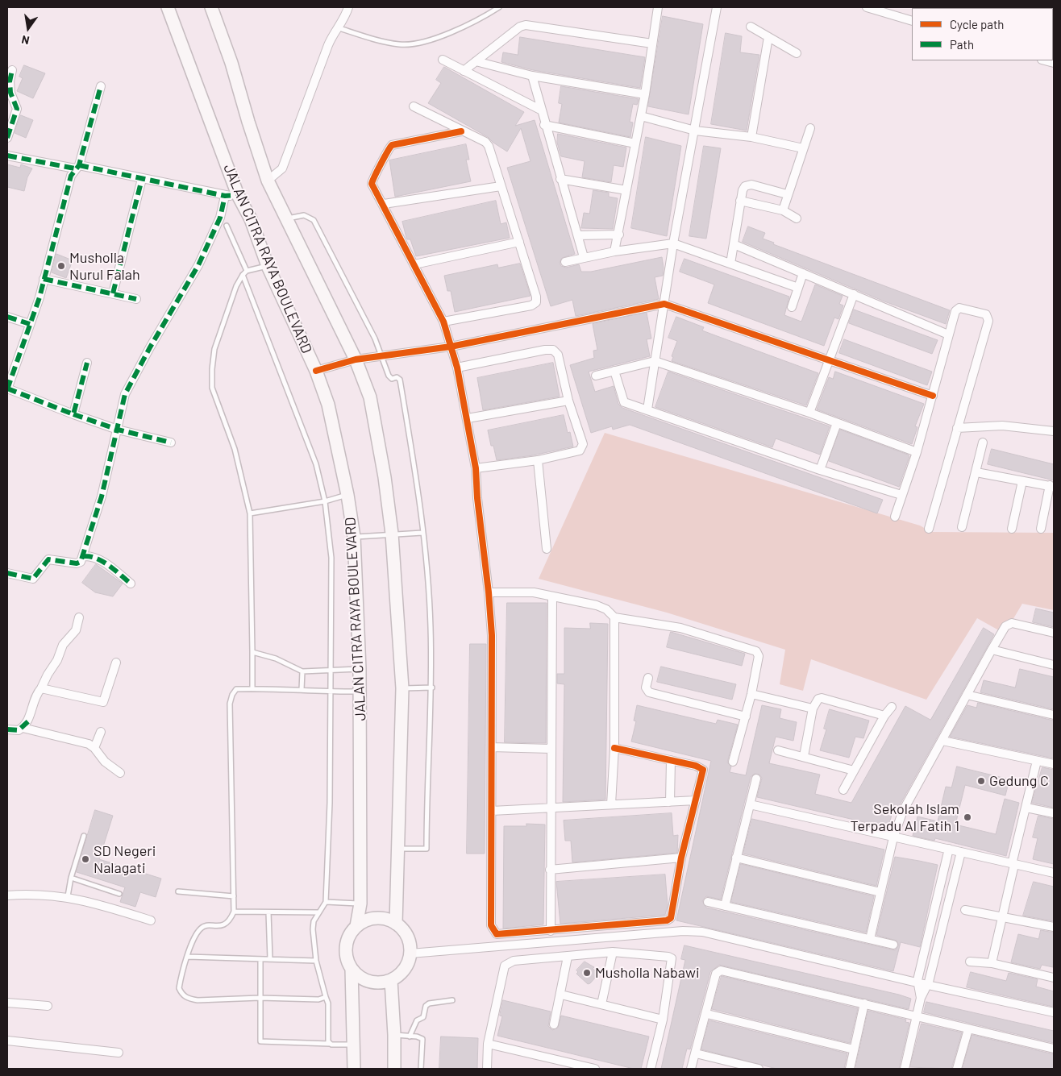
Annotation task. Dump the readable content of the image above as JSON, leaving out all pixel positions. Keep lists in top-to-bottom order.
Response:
{
  "streets": {
    "main road": ["JALAN CITRA RAYA BOULEVARD"]
  },
  "places": [
    "Musholla Nurul Falah",
    "Gedung C",
    "Sekolah Islam Terpadu Al Fatih 1",
    "SD Negeri Nalagati",
    "Musholla Nabawi"
  ],
  "legend": ["Cycle path", "Path"],
  "north": "bottom"
}
